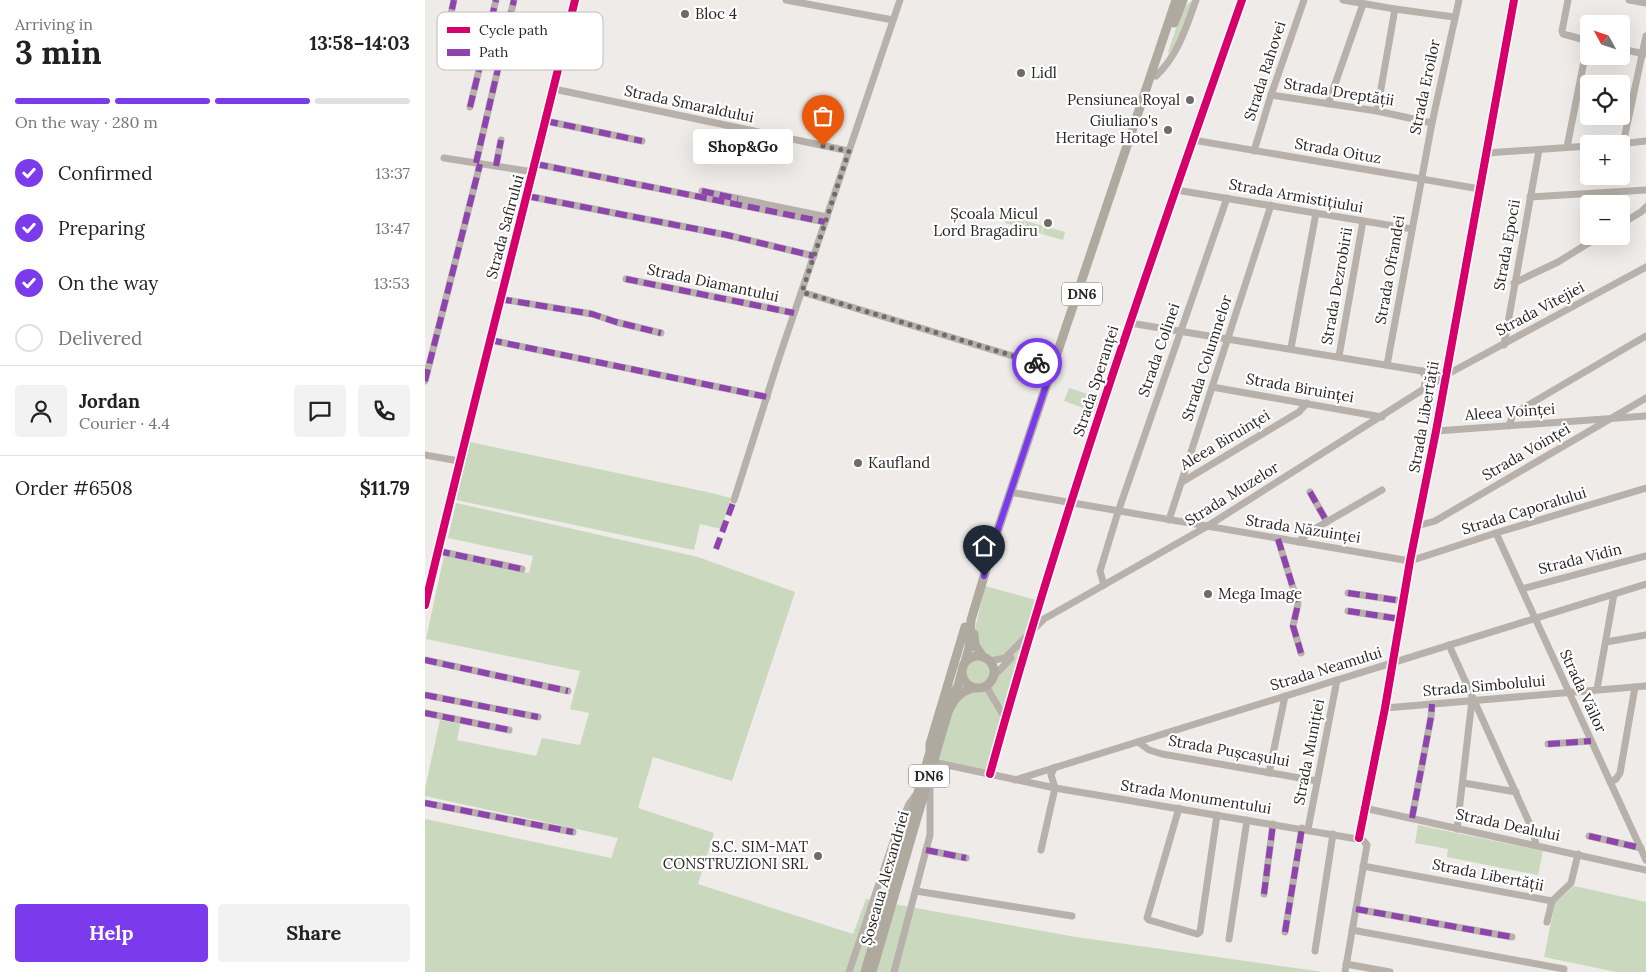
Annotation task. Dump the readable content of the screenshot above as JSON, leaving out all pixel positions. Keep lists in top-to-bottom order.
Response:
{
  "streets": {
    "main road": ["DN6", "Șoseaua Alexandriei"],
    "street": [
      "Strada Rahovei",
      "Strada Eroilor",
      "Strada Dreptății",
      "Strada Smaraldului",
      "Strada Oituz",
      "Strada Armistițiului",
      "Strada Safirului",
      "Strada Epocii",
      "Strada Ofrandei",
      "Strada Diamantului",
      "Strada Dezrobirii",
      "Strada Vitejiei",
      "Strada Colinei",
      "Strada Columnelor",
      "Strada Speranței",
      "Strada Biruinței",
      "Aleea Voinței",
      "Strada Libertății",
      "Aleea Biruinței",
      "Strada Voinței",
      "Strada Muzelor",
      "Strada Caporalului",
      "Strada Năzuinței",
      "Strada Vidin",
      "Strada Neamului",
      "Strada Simbolului",
      "Strada Văilor",
      "Strada Pușcașului",
      "Strada Muniției",
      "Strada Monumentului",
      "Strada Dealului"
    ]
  },
  "crossings": [
    ["Strada Rahovei", "Strada Dreptății"],
    ["Strada Rahovei", "Strada Oituz"],
    ["Strada Eroilor", "Strada Dreptății"],
    ["Strada Eroilor", "Strada Oituz"],
    ["Strada Eroilor", "Strada Ofrandei"],
    ["Strada Smaraldului", "Strada Safirului"],
    ["Strada Smaraldului", "Strada Diamantului"],
    ["Strada Oituz", "Strada Ofrandei"],
    ["Strada Oituz", "Strada Speranței"],
    ["Strada Oituz", "Strada Libertății"],
    ["Strada Armistițiului", "Strada Ofrandei"],
    ["Strada Armistițiului", "Strada Dezrobirii"],
    ["Strada Armistițiului", "Strada Colinei"],
    ["Strada Armistițiului", "Strada Columnelor"],
    ["Strada Armistițiului", "Strada Speranței"],
    ["Strada Safirului", "Strada Diamantului"],
    ["Strada Epocii", "Strada Vitejiei"],
    ["DN6", "Strada Năzuinței"],
    ["DN6", "Șoseaua Alexandriei"],
    ["Strada Vitejiei", "Strada Libertății"],
    ["Strada Vitejiei", "Strada Muzelor"],
    ["Strada Colinei", "Strada Muzelor"],
    ["Strada Colinei", "Strada Năzuinței"],
    ["Strada Columnelor", "Strada Biruinței"],
    ["Strada Columnelor", "Aleea Biruinței"],
    ["Strada Columnelor", "Strada Năzuinței"],
    ["Strada Speranței", "Strada Muzelor"],
    ["Strada Speranței", "Strada Năzuinței"],
    ["Strada Speranței", "Strada Monumentului"],
    ["Strada Biruinței", "Aleea Biruinței"],
    ["Strada Biruinței", "Strada Muzelor"],
    ["Aleea Voinței", "Strada Libertății"],
    ["Aleea Voinței", "Strada Voinței"],
    ["Strada Libertății", "Strada Voinței"],
    ["Strada Libertății", "Strada Muzelor"],
    ["Strada Libertății", "Strada Caporalului"],
    ["Strada Libertății", "Strada Năzuinței"],
    ["Strada Libertății", "Strada Neamului"],
    ["Strada Libertății", "Strada Simbolului"],
    ["Strada Libertății", "Strada Monumentului"],
    ["Strada Libertății", "Strada Dealului"],
    ["Strada Muzelor", "Strada Năzuinței"],
    ["Strada Caporalului", "Strada Năzuinței"],
    ["Strada Caporalului", "Strada Văilor"],
    ["Strada Vidin", "Strada Văilor"],
    ["Strada Neamului", "Strada Văilor"],
    ["Strada Neamului", "Strada Pușcașului"],
    ["Strada Neamului", "Strada Muniției"],
    ["Strada Neamului", "Strada Monumentului"],
    ["Strada Simbolului", "Strada Văilor"],
    ["Strada Pușcașului", "Strada Muniției"],
    ["Strada Muniției", "Strada Monumentului"],
    ["Strada Monumentului", "Șoseaua Alexandriei"]
  ],
  "places": [
    "Bloc 4",
    "Lidl",
    "Pensiunea Royal",
    "Giuliano's Heritage Hotel",
    "Shop&Go",
    "Școala Micul Lord Bragadiru",
    "Kaufland",
    "Mega Image",
    "S.C. SIM-MAT CONSTRUZIONI SRL"
  ],
  "legend": ["Cycle path", "Path"],
  "north": "top left",
  "page": {
    "heading": ["3 min", "Arriving in", "13:58–14:03"],
    "panel": [
      "Jordan",
      "Courier · 4.4",
      "Order #6508",
      "$11.79"
    ],
    "map_buttons": ["+", "−"],
    "bar": "On the way · 280 m",
    "bubble": "Shop&Go",
    "list": [
      ["Confirmed", "13:37"],
      ["Preparing", "13:47"],
      ["On the way", "13:53"],
      "Delivered"
    ],
    "buttons": ["Help", "Share"]
  }
}
